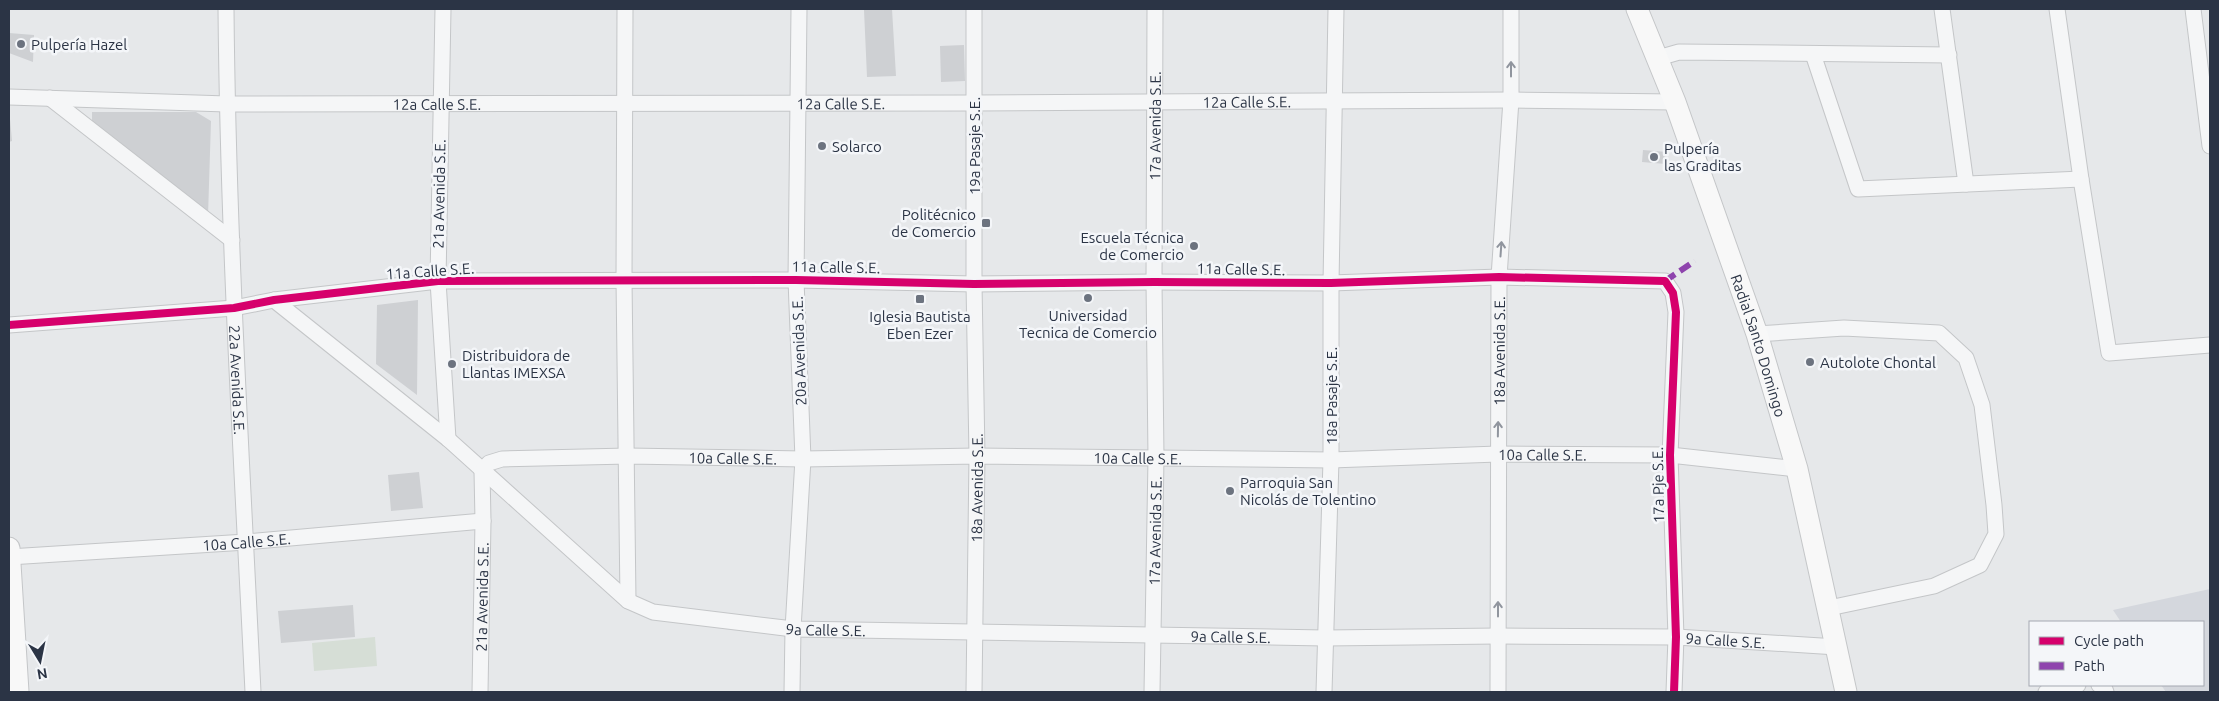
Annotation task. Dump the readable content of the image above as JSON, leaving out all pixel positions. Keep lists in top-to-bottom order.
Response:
{
  "streets": {
    "main road": ["Radial Santo Domingo"],
    "street": [
      "12a Calle S.E.",
      "17a Avenida S.E.",
      "19a Pasaje S.E.",
      "21a Avenida S.E.",
      "11a Calle S.E.",
      "18a Avenida S.E.",
      "20a Avenida S.E.",
      "22a Avenida S.E.",
      "18a Pasaje S.E.",
      "10a Calle S.E.",
      "17a Pje S.E.",
      "9a Calle S.E."
    ]
  },
  "crossings": [
    ["12a Calle S.E.", "17a Avenida S.E."],
    ["12a Calle S.E.", "19a Pasaje S.E."],
    ["12a Calle S.E.", "21a Avenida S.E."],
    ["12a Calle S.E.", "Radial Santo Domingo"],
    ["12a Calle S.E.", "18a Avenida S.E."],
    ["12a Calle S.E.", "20a Avenida S.E."],
    ["12a Calle S.E.", "22a Avenida S.E."],
    ["12a Calle S.E.", "18a Pasaje S.E."],
    ["17a Avenida S.E.", "11a Calle S.E."],
    ["17a Avenida S.E.", "10a Calle S.E."],
    ["17a Avenida S.E.", "9a Calle S.E."],
    ["19a Pasaje S.E.", "11a Calle S.E."],
    ["19a Pasaje S.E.", "18a Avenida S.E."],
    ["21a Avenida S.E.", "11a Calle S.E."],
    ["21a Avenida S.E.", "10a Calle S.E."],
    ["21a Avenida S.E.", "9a Calle S.E."],
    ["11a Calle S.E.", "18a Avenida S.E."],
    ["11a Calle S.E.", "20a Avenida S.E."],
    ["11a Calle S.E.", "22a Avenida S.E."],
    ["11a Calle S.E.", "18a Pasaje S.E."],
    ["11a Calle S.E.", "17a Pje S.E."],
    ["11a Calle S.E.", "9a Calle S.E."],
    ["Radial Santo Domingo", "10a Calle S.E."],
    ["Radial Santo Domingo", "9a Calle S.E."],
    ["18a Avenida S.E.", "10a Calle S.E."],
    ["18a Avenida S.E.", "9a Calle S.E."],
    ["20a Avenida S.E.", "10a Calle S.E."],
    ["20a Avenida S.E.", "9a Calle S.E."],
    ["22a Avenida S.E.", "10a Calle S.E."],
    ["18a Pasaje S.E.", "10a Calle S.E."],
    ["18a Pasaje S.E.", "9a Calle S.E."],
    ["10a Calle S.E.", "17a Pje S.E."],
    ["10a Calle S.E.", "9a Calle S.E."],
    ["17a Pje S.E.", "9a Calle S.E."]
  ],
  "one_way": ["18a Avenida S.E."],
  "places": {
    "other": [
      "Pulpería Hazel",
      "Solarco",
      "Pulpería las Graditas",
      "Escuela Técnica de Comercio",
      "Universidad Tecnica de Comercio",
      "Autolote Chontal",
      "Distribuidora de Llantas IMEXSA",
      "Parroquia San Nicolás de Tolentino"
    ],
    "transit": ["Politécnico de Comercio", "Iglesia Bautista Eben Ezer"]
  },
  "legend": ["Cycle path", "Path"],
  "north": "bottom"
}
